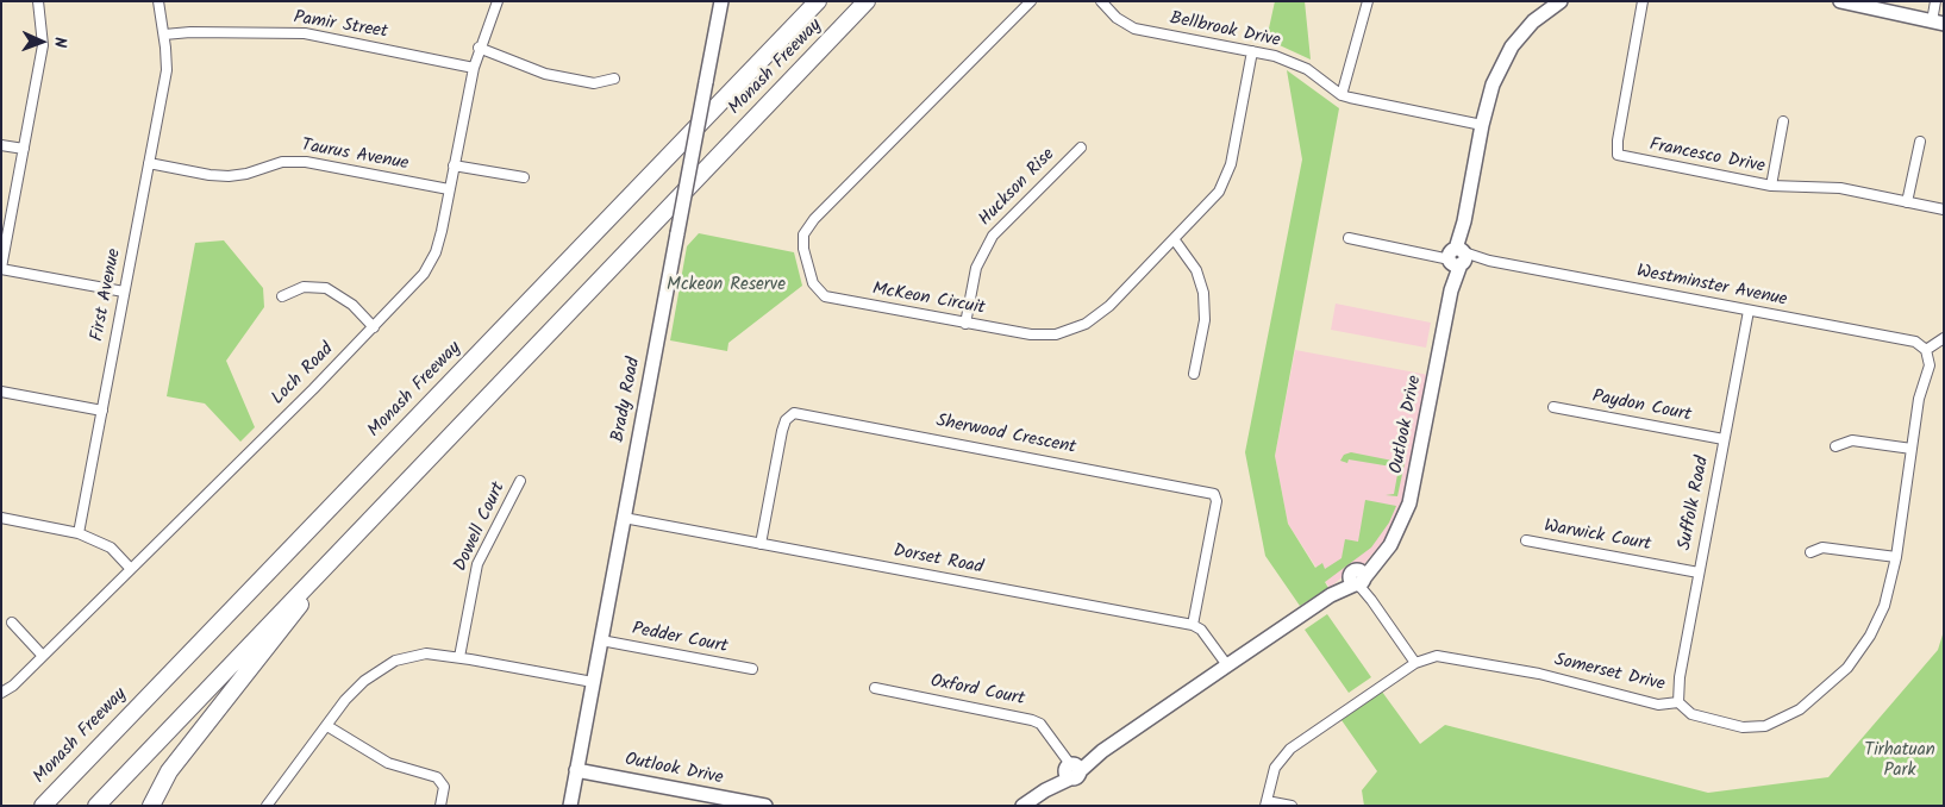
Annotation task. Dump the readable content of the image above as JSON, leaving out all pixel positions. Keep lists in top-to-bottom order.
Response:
{
  "streets": {
    "highway": ["Monash Freeway"],
    "street": [
      "Pamir Street",
      "Bellbrook Drive",
      "Taurus Avenue",
      "Francesco Drive",
      "Huckson Rise",
      "Westminster Avenue",
      "First Avenue",
      "McKeon Circuit",
      "Loch Road",
      "Brady Road",
      "Paydon Court",
      "Outlook Drive",
      "Sherwood Crescent",
      "Suffolk Road",
      "Dowell Court",
      "Warwick Court",
      "Dorset Road",
      "Pedder Court",
      "Somerset Drive",
      "Oxford Court"
    ]
  },
  "crossings": [
    ["Pamir Street", "First Avenue"],
    ["Pamir Street", "Loch Road"],
    ["Bellbrook Drive", "McKeon Circuit"],
    ["Bellbrook Drive", "Outlook Drive"],
    ["Taurus Avenue", "First Avenue"],
    ["Taurus Avenue", "Loch Road"],
    ["Huckson Rise", "McKeon Circuit"],
    ["Westminster Avenue", "Outlook Drive"],
    ["Westminster Avenue", "Suffolk Road"],
    ["Westminster Avenue", "Somerset Drive"],
    ["Brady Road", "Outlook Drive"],
    ["Brady Road", "Dorset Road"],
    ["Brady Road", "Pedder Court"],
    ["Paydon Court", "Suffolk Road"],
    ["Outlook Drive", "Oxford Court"],
    ["Sherwood Crescent", "Dorset Road"],
    ["Suffolk Road", "Warwick Court"],
    ["Suffolk Road", "Somerset Drive"]
  ],
  "parks": ["Mckeon Reserve", "Tirhatuan Park"],
  "north": "right"
}
